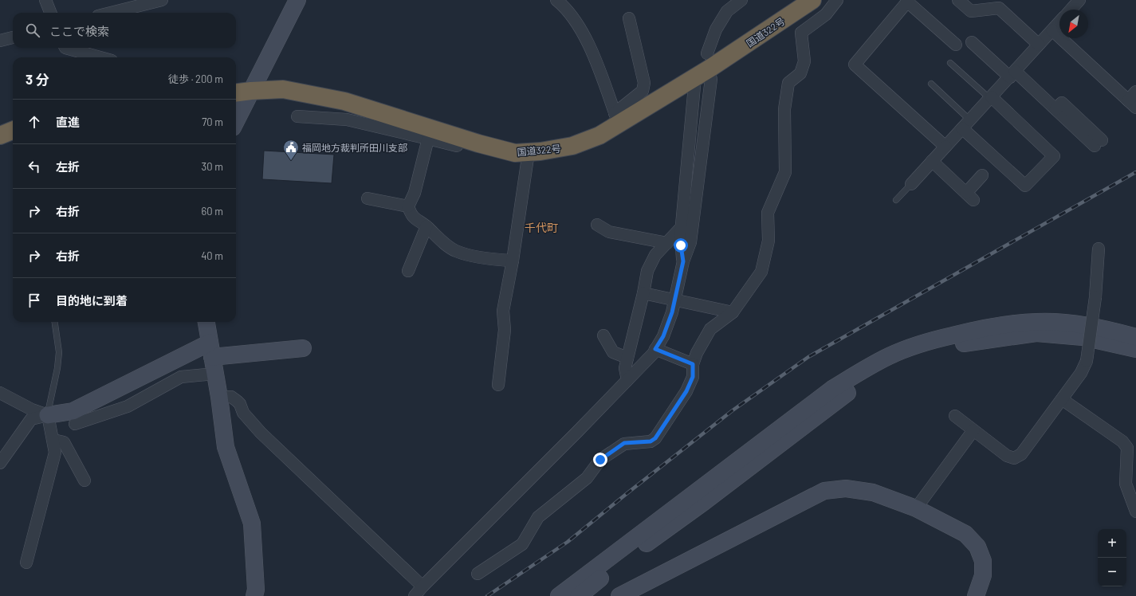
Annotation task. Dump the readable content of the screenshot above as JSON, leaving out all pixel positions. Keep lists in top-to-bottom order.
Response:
{
  "streets": {
    "highway": ["国道322号"]
  },
  "districts": ["千代町"],
  "places": {
    "public building": ["福岡地方裁判所田川支部"]
  },
  "north": "bottom left",
  "page": {
    "search": "ここで検索",
    "heading": ["3 分", "徒歩 · 200 m"],
    "list": [
      ["直進", "70 m"],
      ["左折", "30 m"],
      ["右折", "60 m"],
      ["右折", "40 m"],
      "目的地に到着"
    ],
    "map_buttons": ["+", "−"]
  }
}
